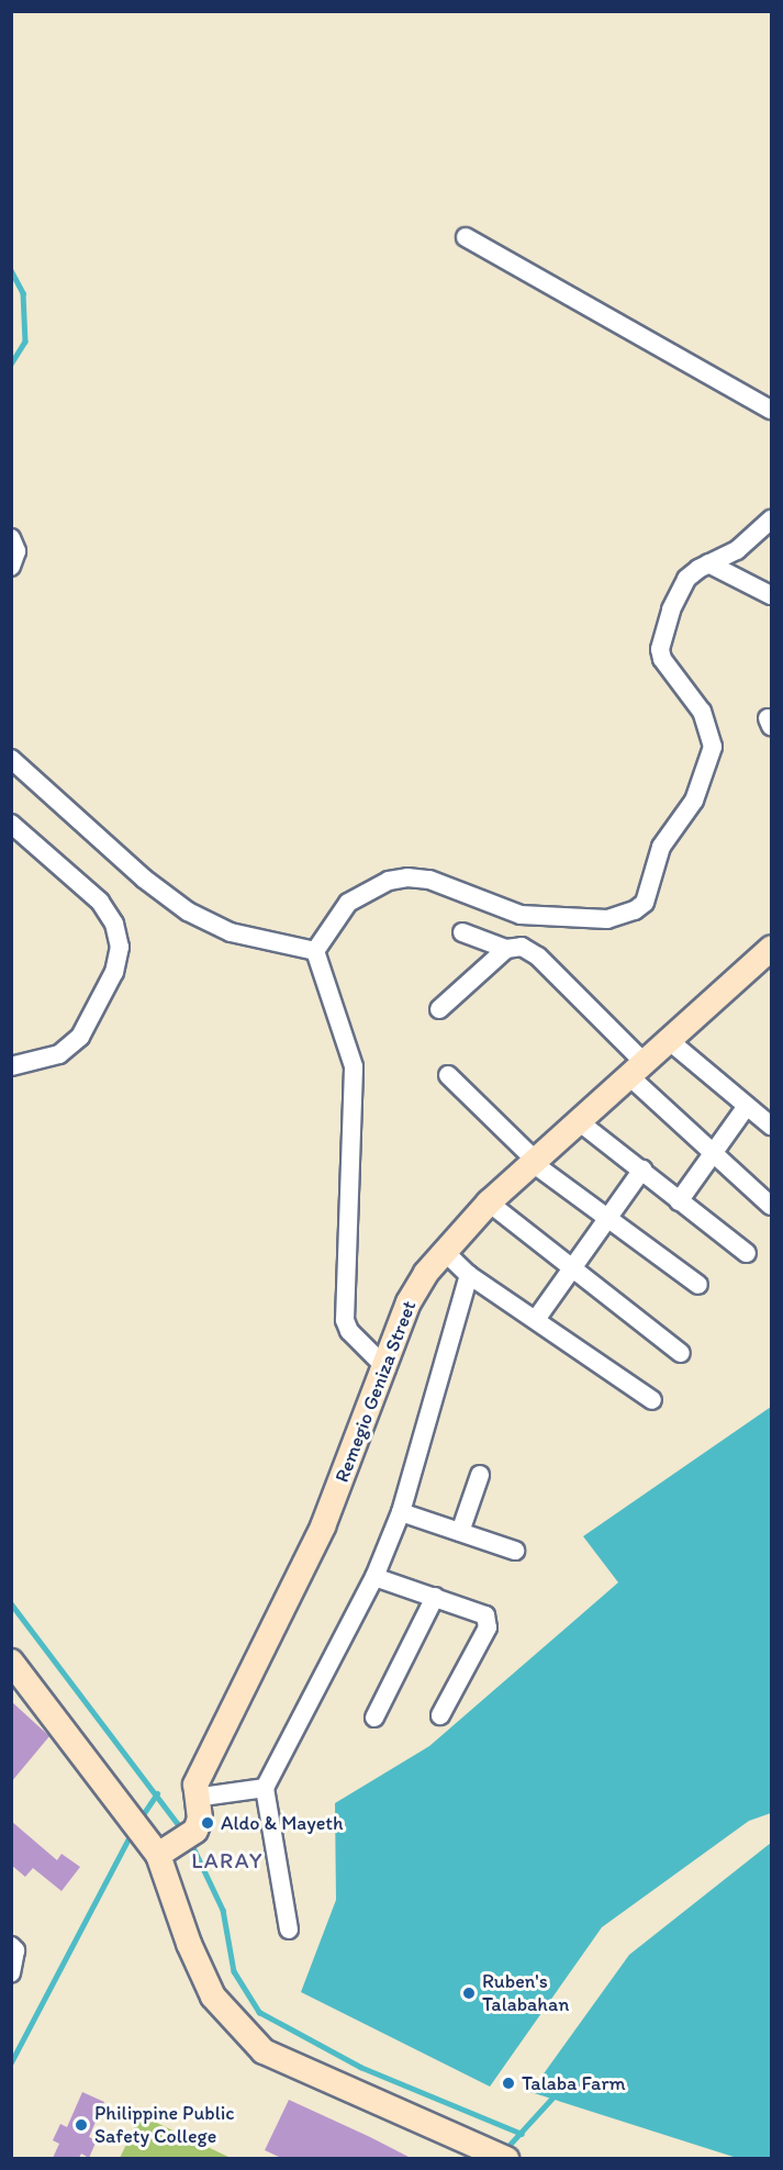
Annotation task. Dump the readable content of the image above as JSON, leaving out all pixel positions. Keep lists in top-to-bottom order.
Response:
{
  "streets": {
    "street": ["Remegio Geniza Street"]
  },
  "districts": ["LARAY"],
  "places": [
    "Aldo & Mayeth",
    "Ruben's Talabahan",
    "Talaba Farm",
    "Philippine Public Safety College"
  ]
}
